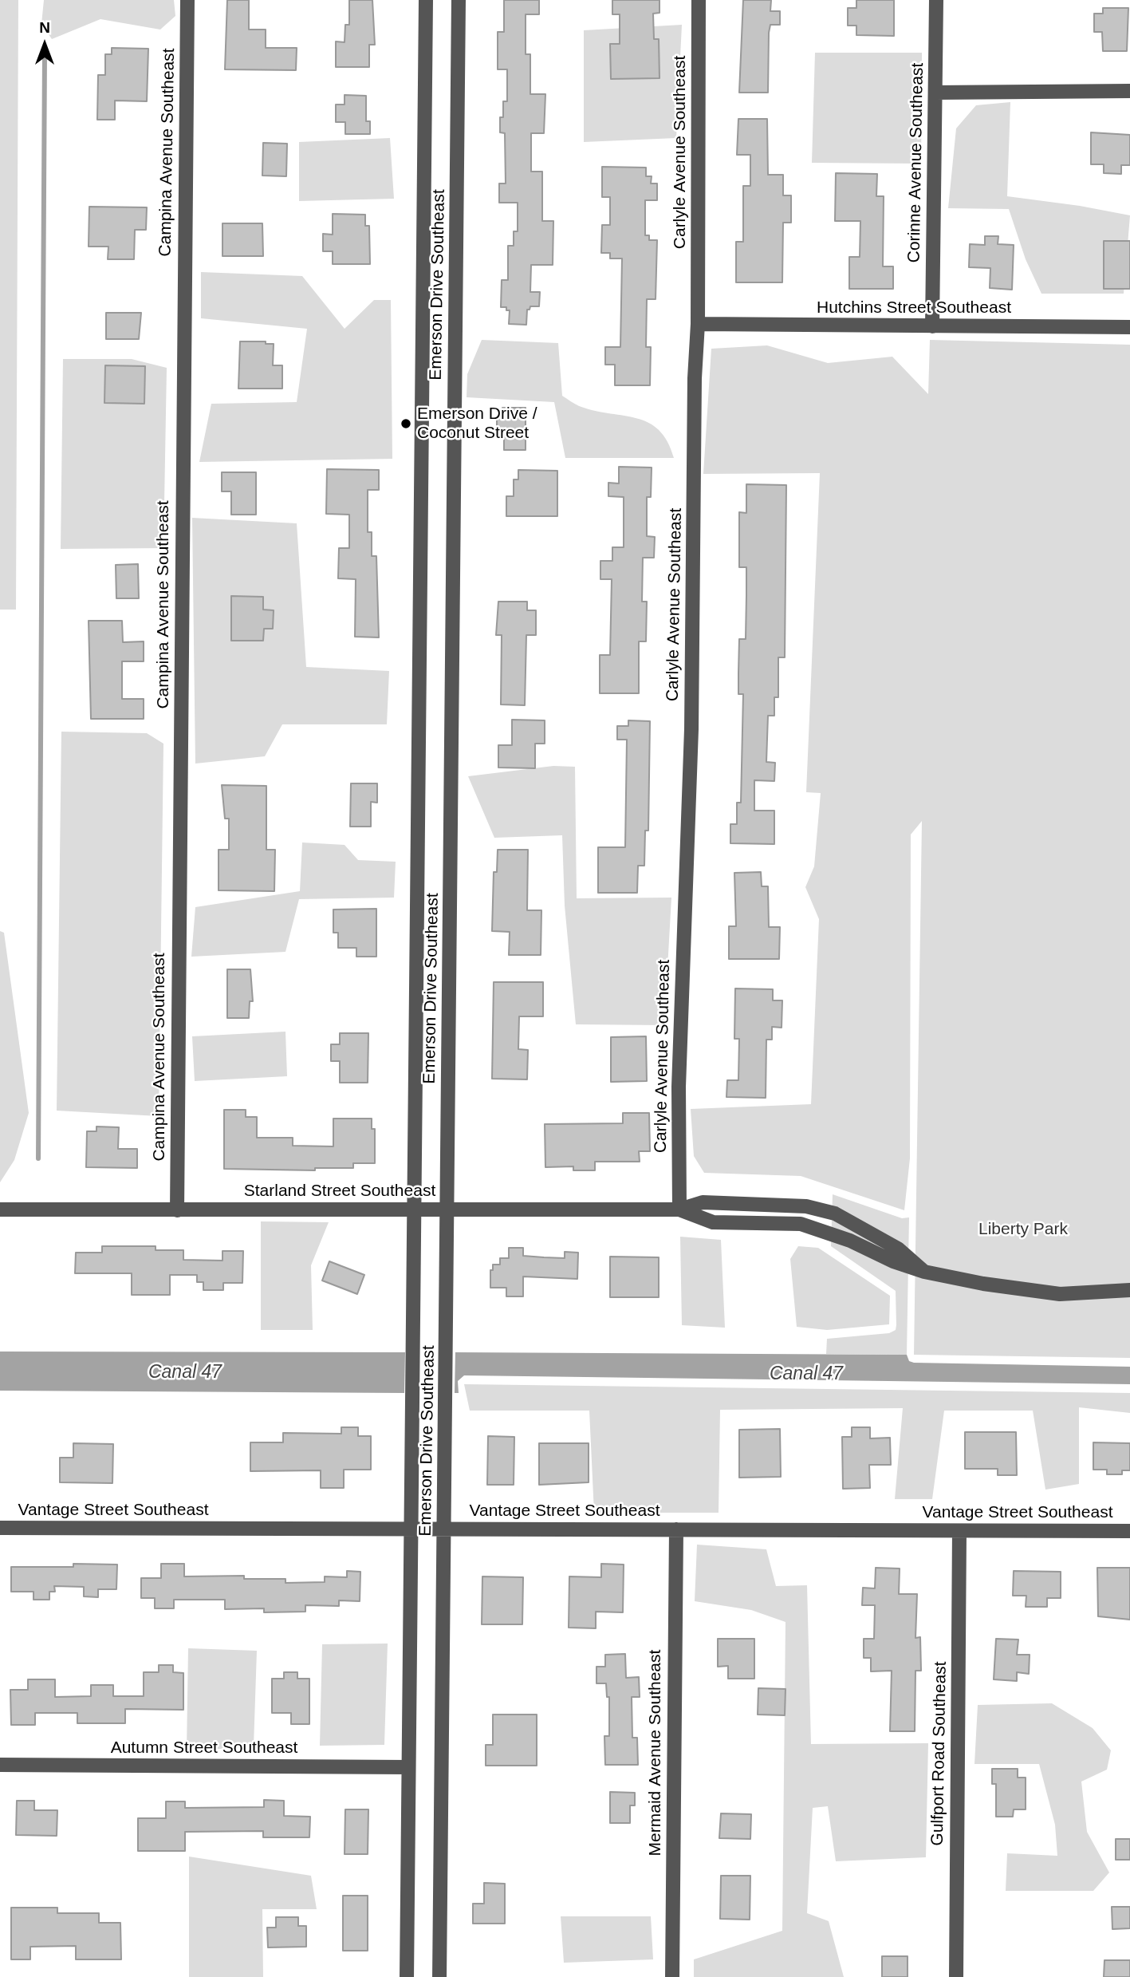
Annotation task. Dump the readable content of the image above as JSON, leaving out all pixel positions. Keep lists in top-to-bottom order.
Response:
{
  "streets": {
    "street": [
      "Campina Avenue Southeast",
      "Carlyle Avenue Southeast",
      "Corinne Avenue Southeast",
      "Emerson Drive Southeast",
      "Hutchins Street Southeast",
      "Starland Street Southeast",
      "Vantage Street Southeast",
      "Autumn Street Southeast",
      "Mermaid Avenue Southeast",
      "Gulfport Road Southeast"
    ]
  },
  "crossings": [
    ["Campina Avenue Southeast", "Starland Street Southeast"],
    ["Carlyle Avenue Southeast", "Hutchins Street Southeast"],
    ["Carlyle Avenue Southeast", "Starland Street Southeast"],
    ["Corinne Avenue Southeast", "Hutchins Street Southeast"],
    ["Emerson Drive Southeast", "Starland Street Southeast"],
    ["Emerson Drive Southeast", "Vantage Street Southeast"],
    ["Emerson Drive Southeast", "Autumn Street Southeast"],
    ["Vantage Street Southeast", "Mermaid Avenue Southeast"],
    ["Vantage Street Southeast", "Gulfport Road Southeast"]
  ],
  "water": ["Canal 47"],
  "parks": ["Liberty Park"],
  "places": ["Emerson Drive / Coconut Street"],
  "north": "top"
}
